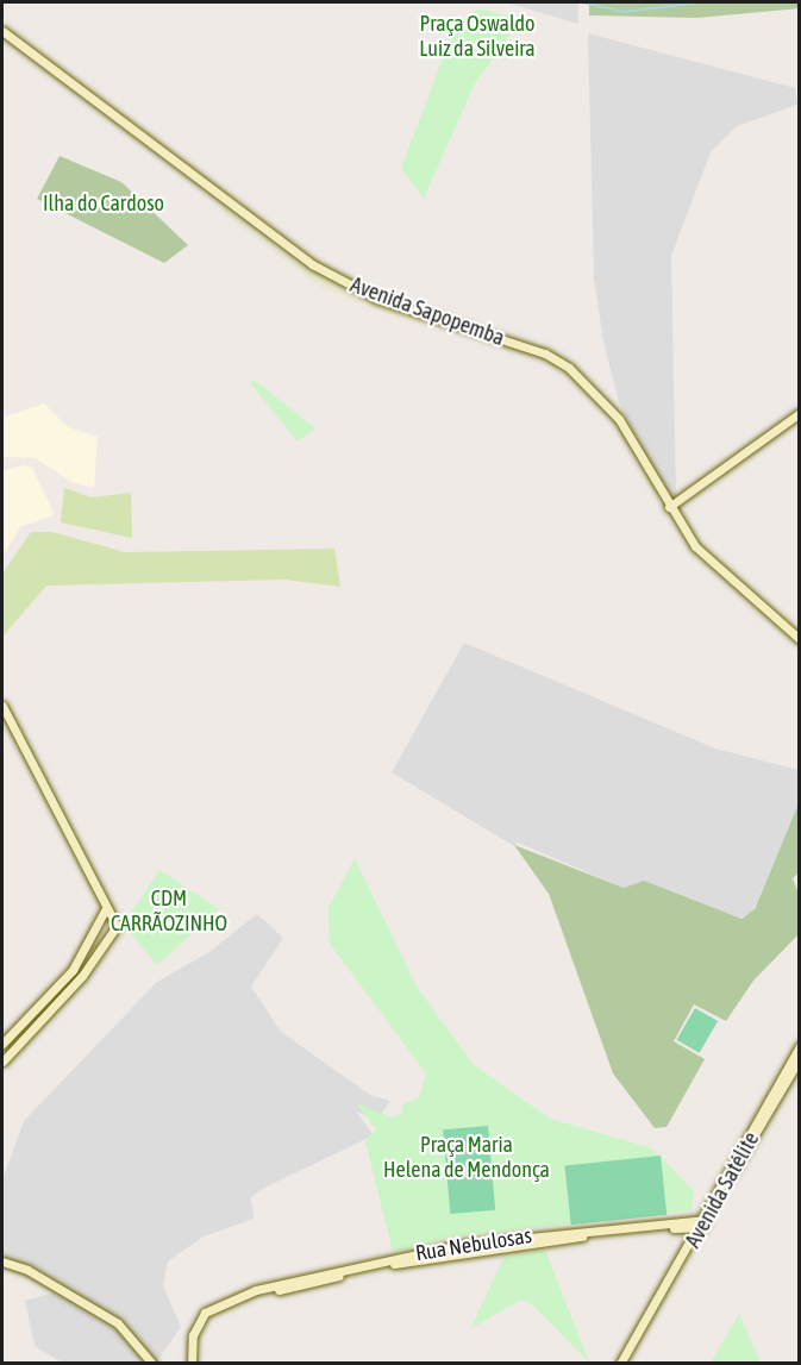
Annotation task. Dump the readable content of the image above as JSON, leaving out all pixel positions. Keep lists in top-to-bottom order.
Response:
{
  "streets": {
    "main road": ["Avenida Sapopemba", "Avenida Satélite", "Rua Nebulosas"]
  },
  "crossings": [
    ["Avenida Satélite", "Rua Nebulosas"]
  ],
  "parks": [
    "Praça Oswaldo Luiz da Silveira",
    "Ilha do Cardoso",
    "CDM CARRÃOZINHO",
    "Praça Maria Helena de Mendonça"
  ]
}
